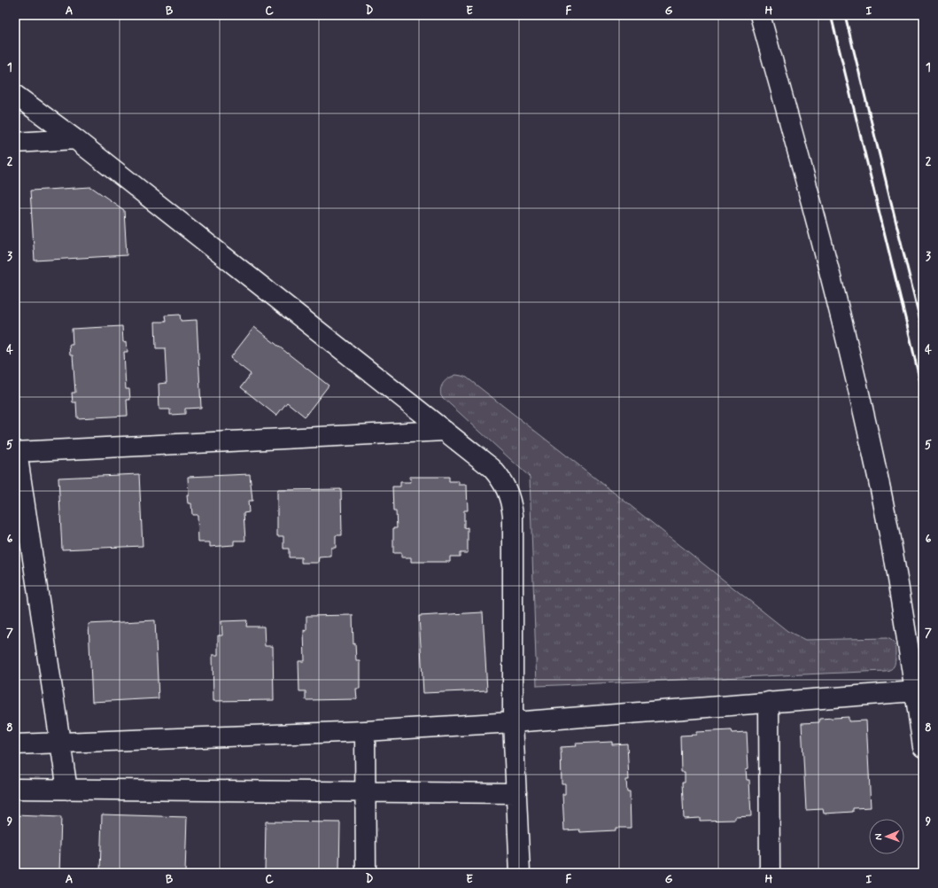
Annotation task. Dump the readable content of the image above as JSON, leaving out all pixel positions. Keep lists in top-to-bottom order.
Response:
{
  "north": "left",
  "grid": {
    "columns": [
      "A",
      "B",
      "C",
      "D",
      "E",
      "F",
      "G",
      "H",
      "I"
    ],
    "rows": [
      "1",
      "2",
      "3",
      "4",
      "5",
      "6",
      "7",
      "8",
      "9"
    ]
  }
}
